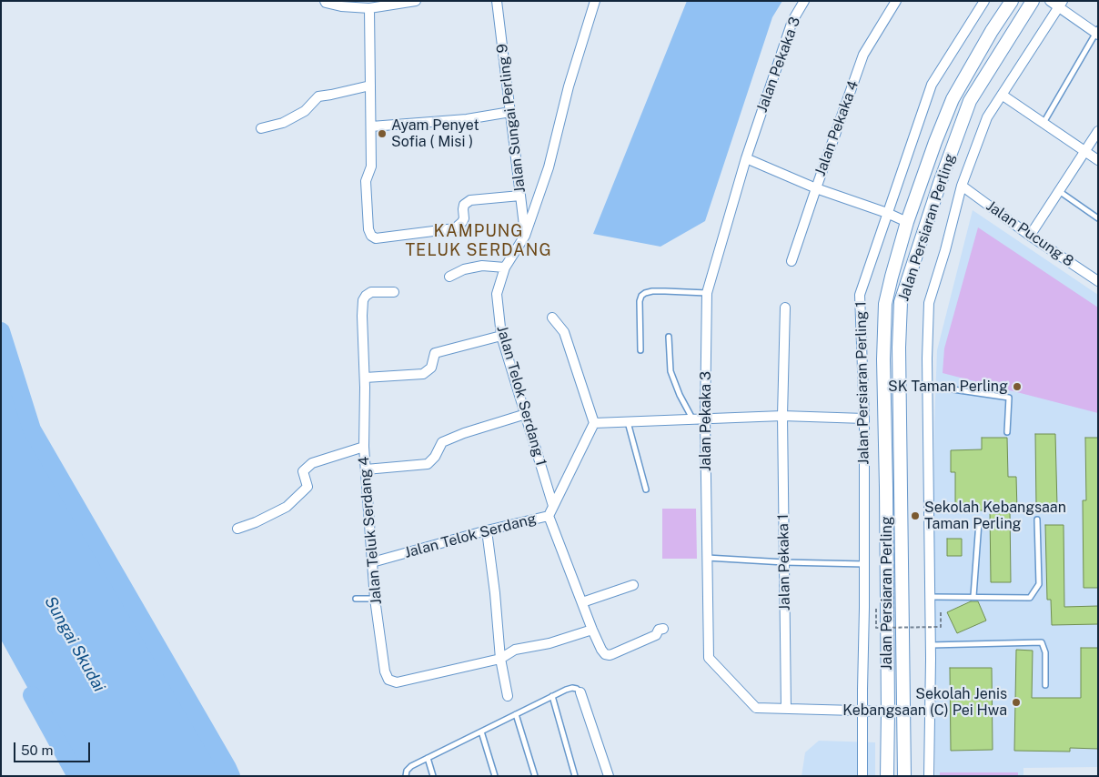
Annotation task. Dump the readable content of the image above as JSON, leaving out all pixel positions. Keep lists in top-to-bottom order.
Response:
{
  "streets": {
    "main road": ["Jalan Persiaran Perling"],
    "street": [
      "Jalan Pekaka 3",
      "Jalan Sungai Perling 9",
      "Jalan Pekaka 4",
      "Jalan Pucung 8",
      "Jalan Persiaran Perling 1",
      "Jalan Telok Serdang 1",
      "Jalan Teluk Serdang 4",
      "Jalan Telok Serdang",
      "Jalan Pekaka 1"
    ]
  },
  "crossings": [
    ["Jalan Pekaka 3", "Jalan Persiaran Perling"],
    ["Jalan Pekaka 3", "Jalan Persiaran Perling 1"],
    ["Jalan Pekaka 3", "Jalan Pekaka 1"],
    ["Jalan Sungai Perling 9", "Jalan Telok Serdang 1"],
    ["Jalan Telok Serdang 1", "Jalan Telok Serdang"],
    ["Jalan Teluk Serdang 4", "Jalan Telok Serdang"]
  ],
  "districts": ["KAMPUNG TELUK SERDANG"],
  "water": ["Sungai Skudai"],
  "places": [
    "Ayam Penyet Sofia ( Misi )",
    "SK Taman Perling",
    "Sekolah Kebangsaan Taman Perling",
    "Sekolah Jenis Kebangsaan (C) Pei Hwa"
  ],
  "scale_bar": "50 m"
}
